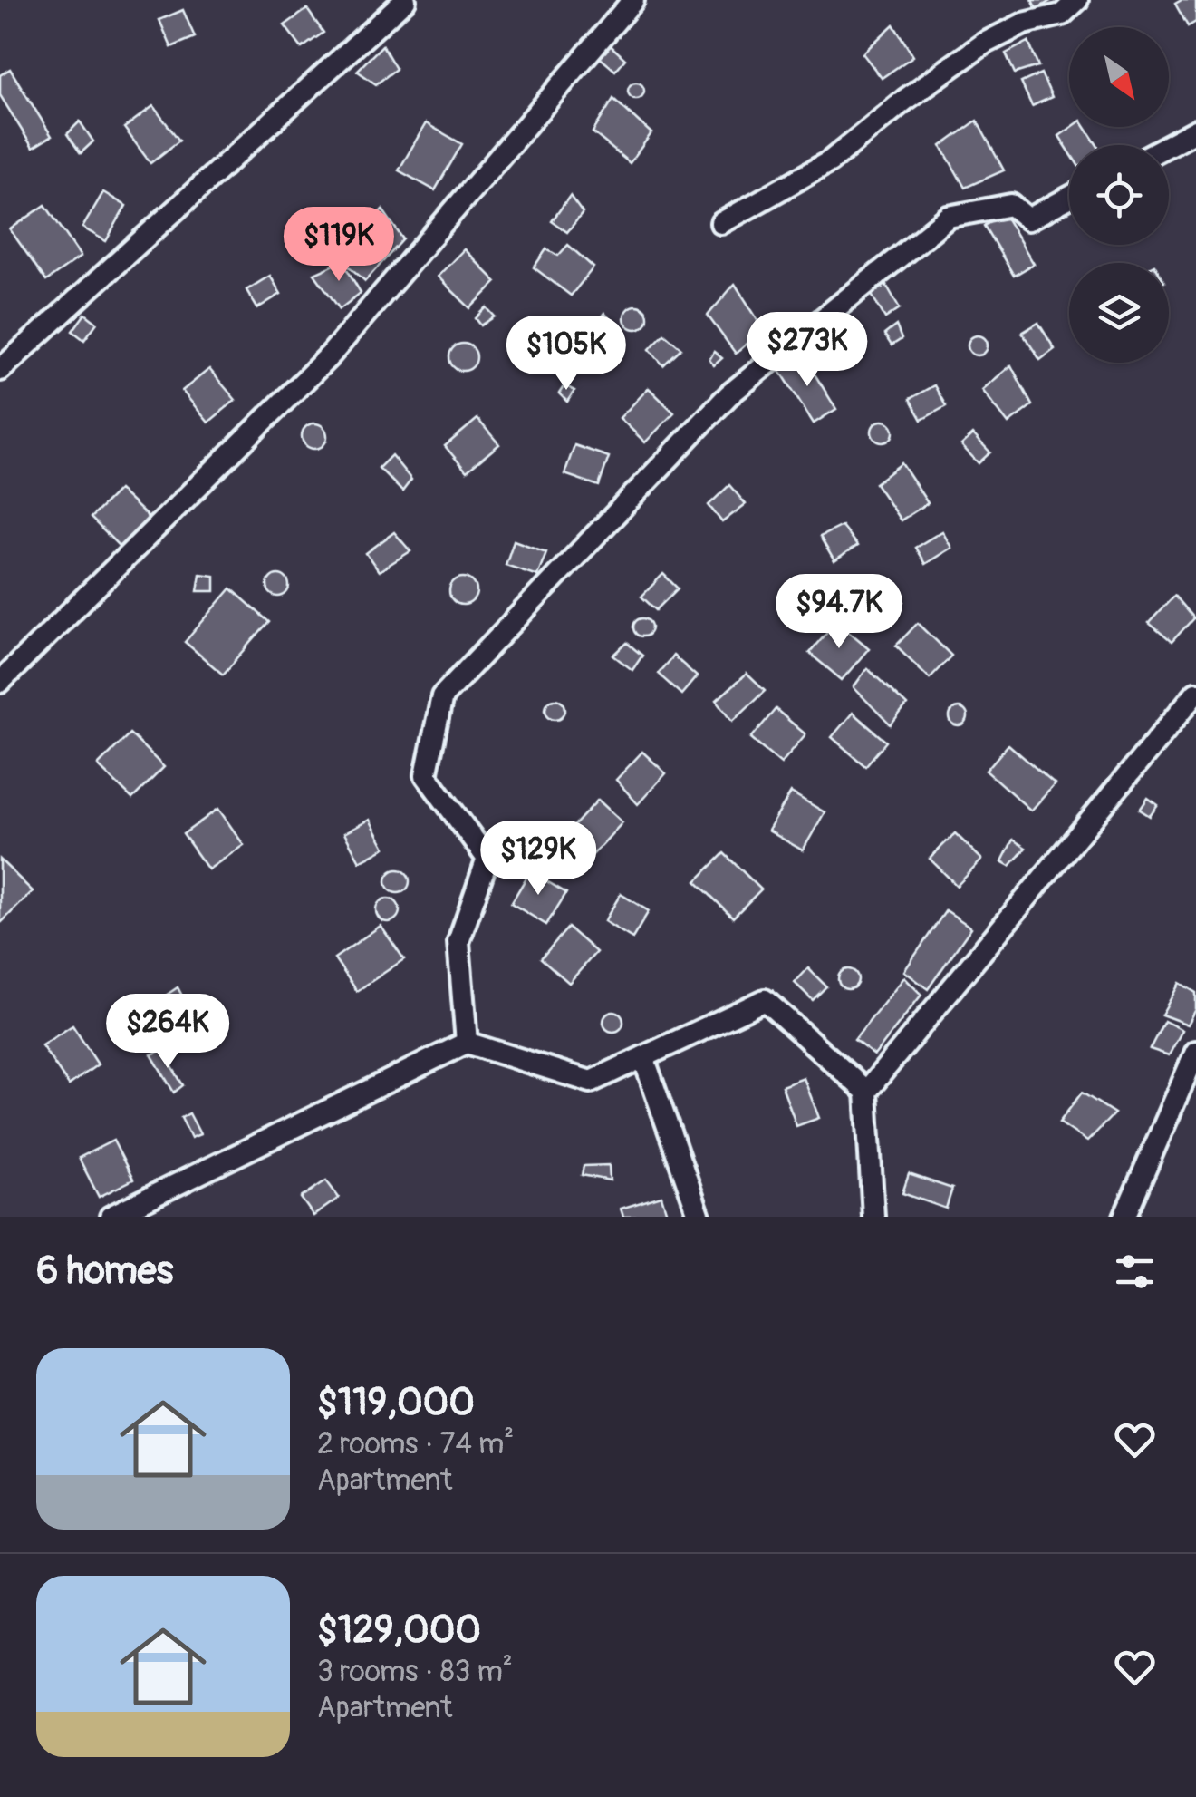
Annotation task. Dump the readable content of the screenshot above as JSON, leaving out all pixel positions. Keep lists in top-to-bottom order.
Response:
{
  "north": "bottom right",
  "page": {
    "price": [
      "$119K",
      "$273K",
      "$105K",
      "$94.7K",
      "$129K",
      "$264K"
    ],
    "heading": "6 homes",
    "list": [
      {
        "name": "$119,000",
        "note": "2 rooms · 74 m² · Apartment"
      },
      {
        "name": "$129,000",
        "note": "3 rooms · 83 m² · Apartment"
      }
    ]
  }
}
